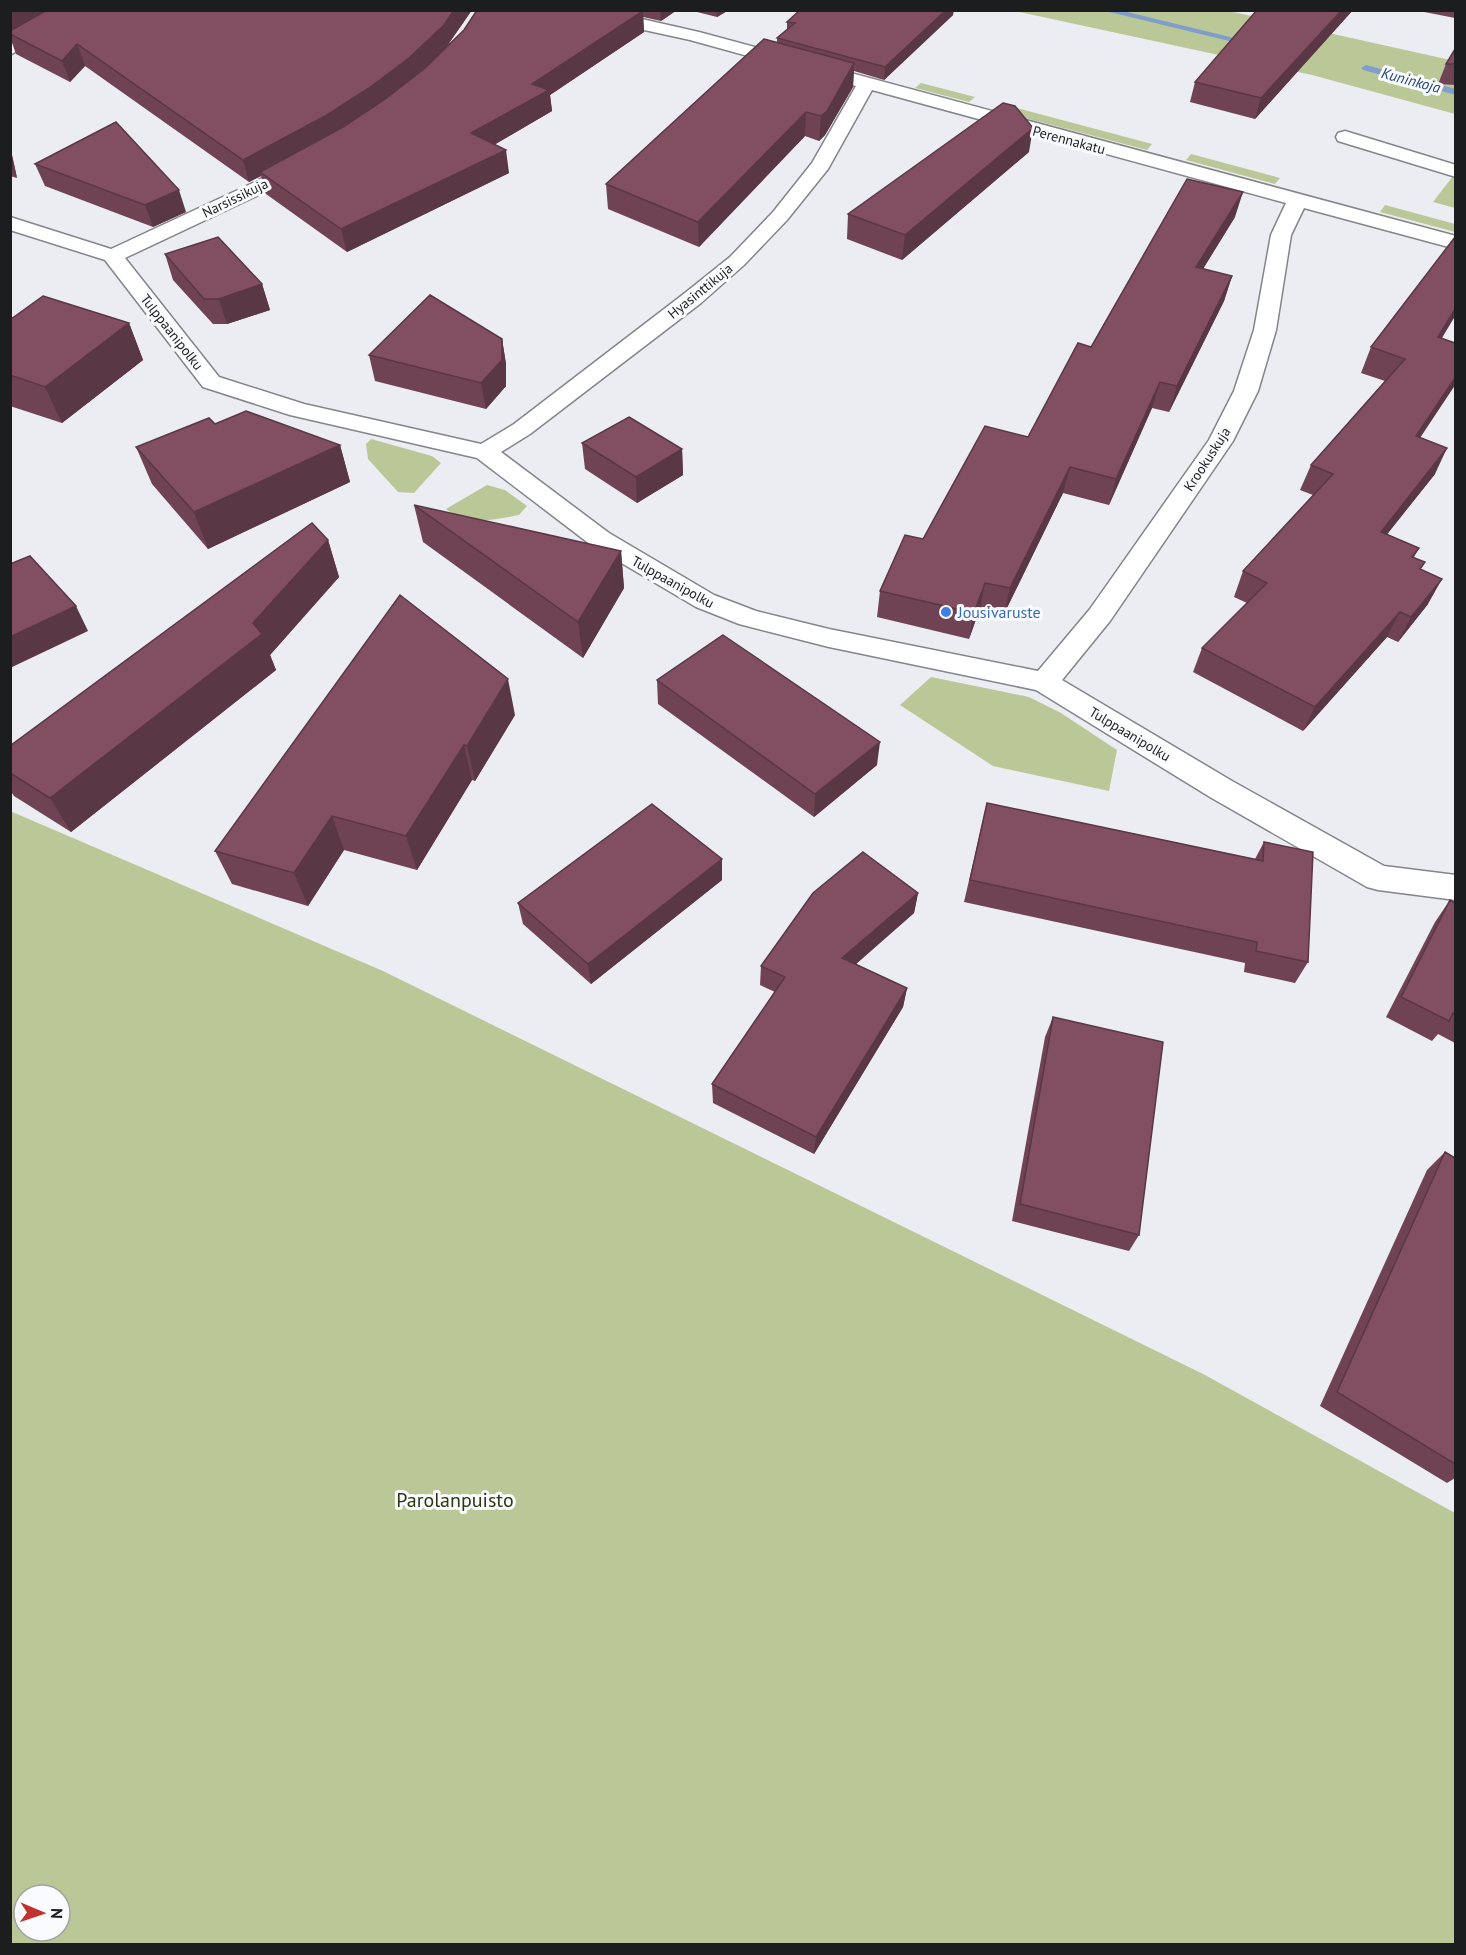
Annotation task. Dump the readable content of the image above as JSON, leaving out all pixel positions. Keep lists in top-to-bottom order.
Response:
{
  "streets": {
    "street": [
      "Perennakatu",
      "Narsissikuja",
      "Hyasinttikuja",
      "Tulppaanipolku",
      "Krookuskuja"
    ]
  },
  "crossings": [
    ["Perennakatu", "Hyasinttikuja"],
    ["Perennakatu", "Krookuskuja"],
    ["Narsissikuja", "Tulppaanipolku"],
    ["Hyasinttikuja", "Tulppaanipolku"],
    ["Tulppaanipolku", "Krookuskuja"]
  ],
  "water": ["Kuninkoja"],
  "parks": ["Parolanpuisto"],
  "places": ["Jousivaruste"],
  "north": "right"
}
